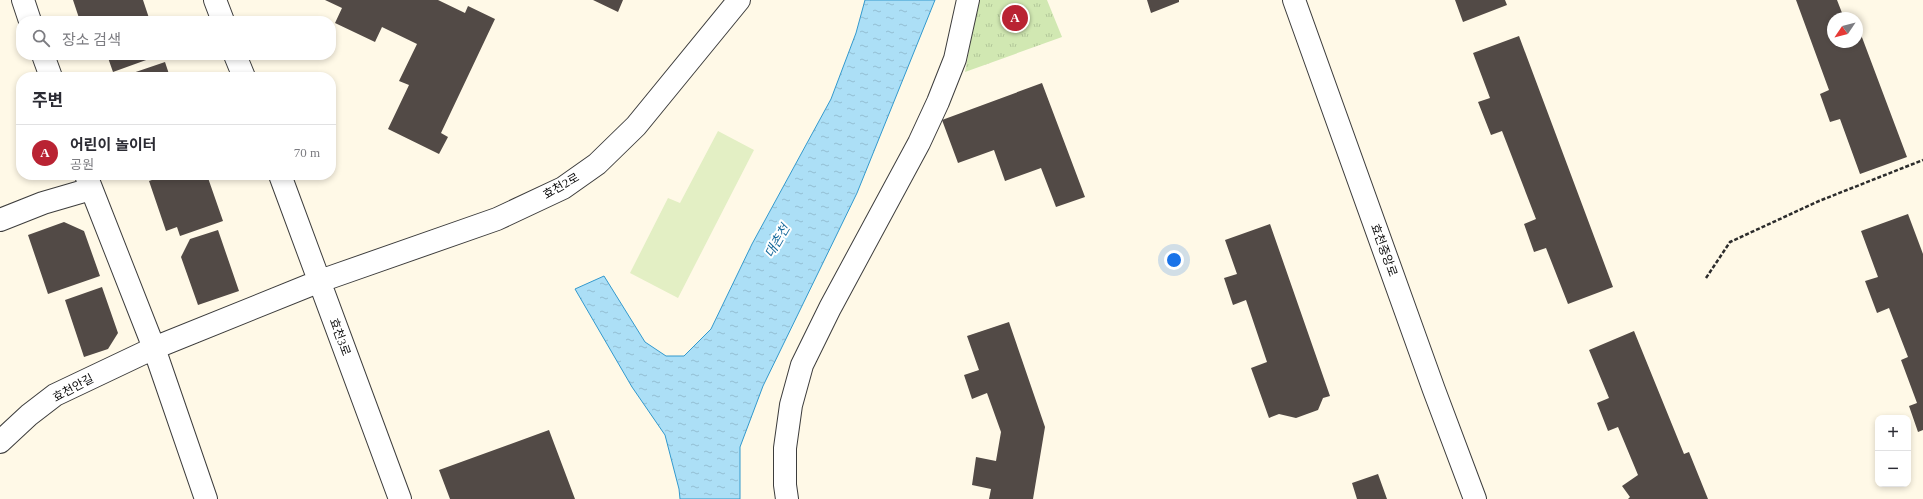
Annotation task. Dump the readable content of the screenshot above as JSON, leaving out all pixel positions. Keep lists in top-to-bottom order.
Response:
{
  "streets": {
    "street": [
      "효천2로",
      "효천중앙로",
      "효천3로",
      "효천안길"
    ]
  },
  "crossings": [
    ["효천2로", "효천3로"],
    ["효천2로", "효천안길"]
  ],
  "water": ["대촌천"],
  "north": "bottom left",
  "page": {
    "pins": "A",
    "search": "장소 검색",
    "heading": "주변",
    "list": [
      {
        "mark": "A",
        "name": "어린이 놀이터",
        "note": "공원",
        "value": "70 m"
      }
    ],
    "map_buttons": ["+", "−"]
  }
}
